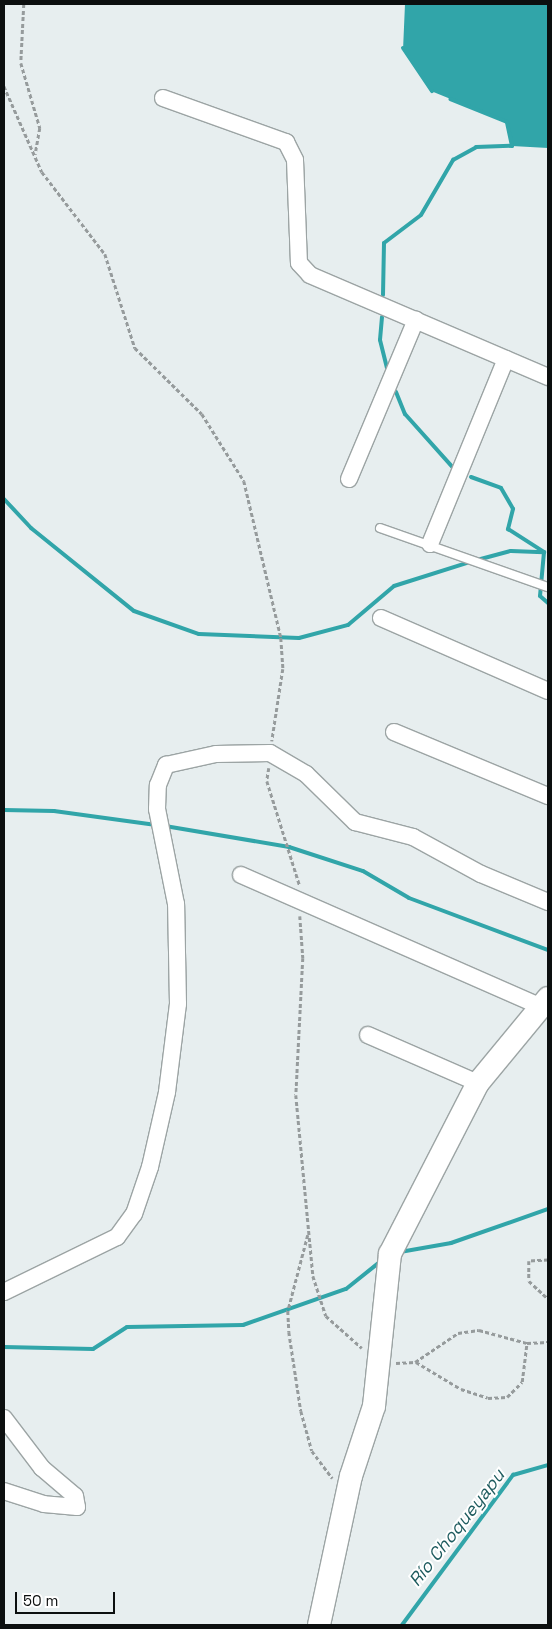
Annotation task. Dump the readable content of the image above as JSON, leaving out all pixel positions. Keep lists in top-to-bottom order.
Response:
{
  "water": ["Río Choqueyapu"],
  "scale_bar": "50 m"
}
